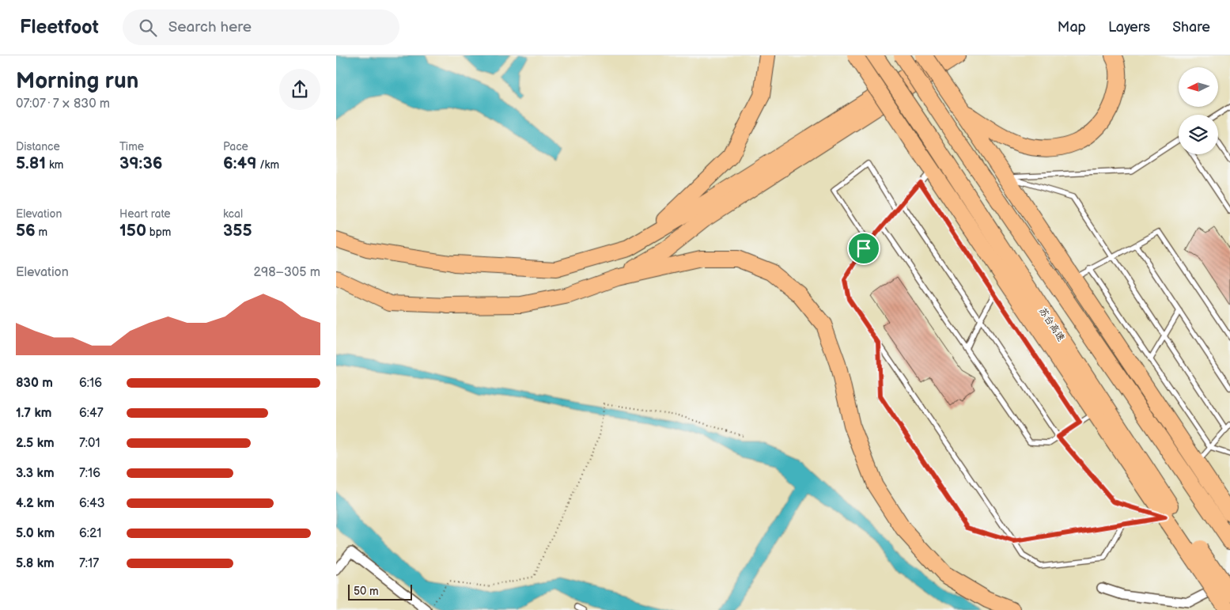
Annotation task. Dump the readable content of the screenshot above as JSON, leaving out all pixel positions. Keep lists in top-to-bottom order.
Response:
{
  "streets": {
    "highway": ["苏台高速"]
  },
  "scale_bar": "50 m",
  "north": "left",
  "page": {
    "header": "Fleetfoot",
    "search": "Search here",
    "nav": ["Map", "Layers", "Share"],
    "heading": ["Morning run", "07:07 · 7 × 830 m"],
    "stats": [
      ["Distance", "5.81 km"],
      ["Time", "39:36"],
      ["Pace", "6:49 /km"],
      ["Elevation", "56 m"],
      ["Heart rate", "150 bpm"],
      ["kcal", "355"]
    ],
    "chart": ["Elevation", "298–305 m"],
    "list": [
      {
        "name": "830 m",
        "note": "6:16"
      },
      {
        "name": "1.7 km",
        "note": "6:47"
      },
      {
        "name": "2.5 km",
        "note": "7:01"
      },
      {
        "name": "3.3 km",
        "note": "7:16"
      },
      {
        "name": "4.2 km",
        "note": "6:43"
      },
      {
        "name": "5.0 km",
        "note": "6:21"
      },
      {
        "name": "5.8 km",
        "note": "7:17"
      }
    ],
    "scale": "50 m"
  }
}
